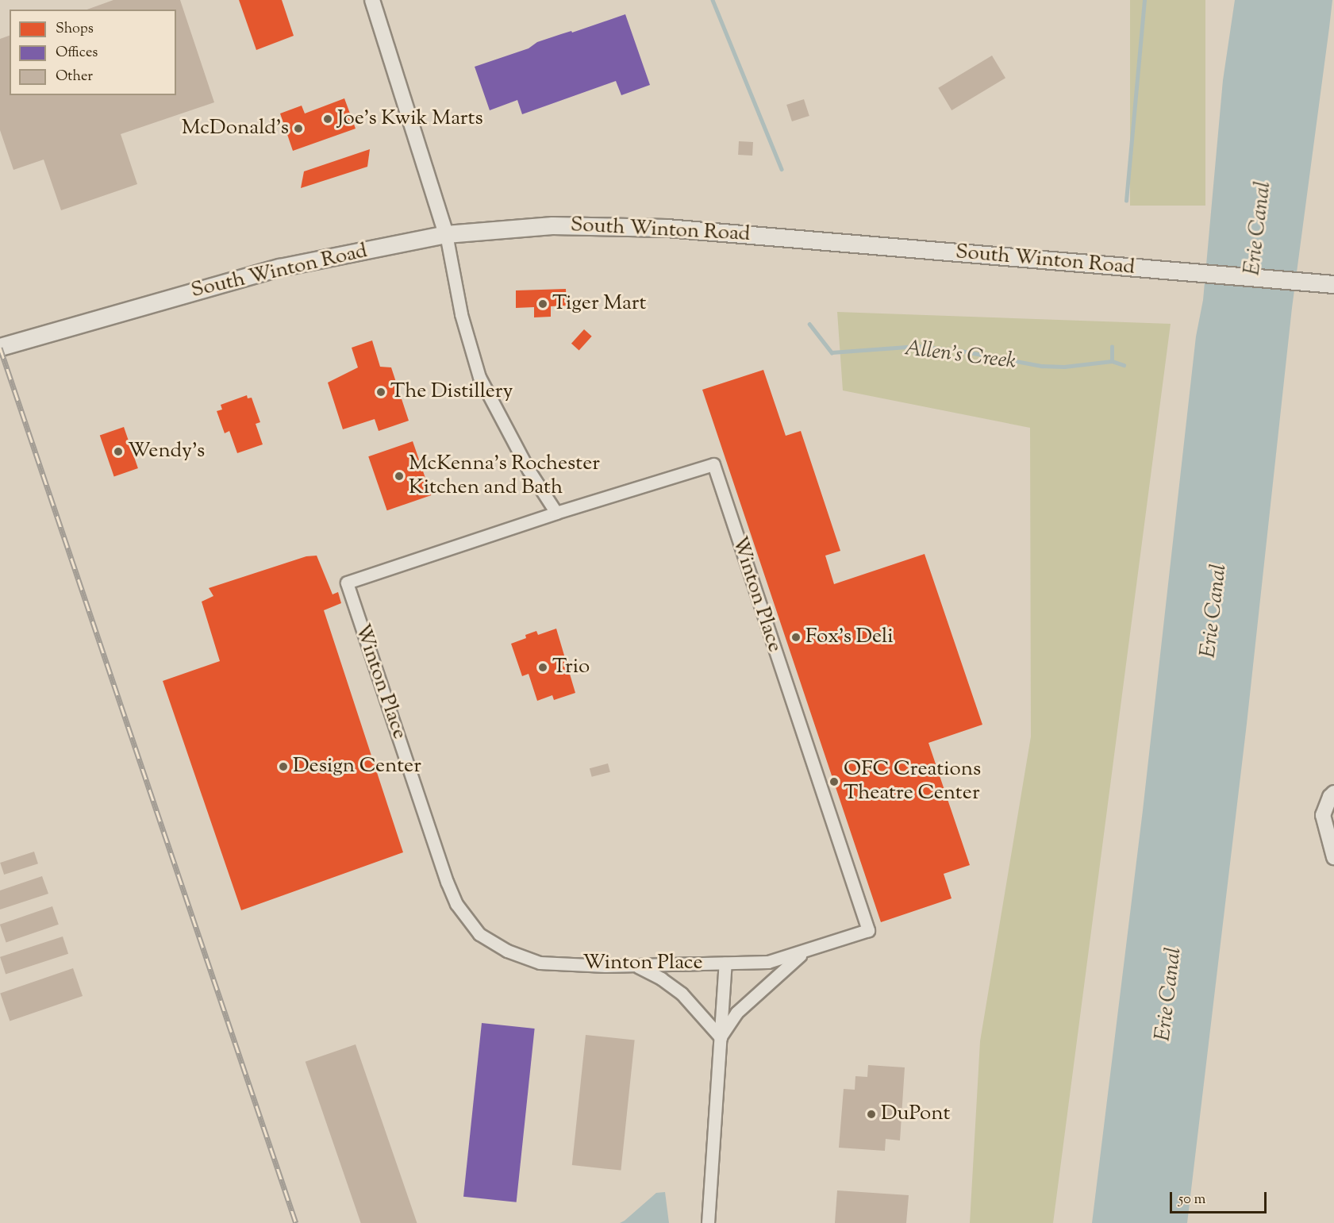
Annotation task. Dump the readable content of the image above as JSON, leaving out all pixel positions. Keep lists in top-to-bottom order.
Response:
{
  "streets": {
    "main road": ["South Winton Road"],
    "street": ["Winton Place"]
  },
  "water": ["Erie Canal", "Allen's Creek"],
  "places": [
    "Joe's Kwik Marts",
    "McDonald's",
    "Tiger Mart",
    "The Distillery",
    "Wendy's",
    "McKenna's Rochester Kitchen and Bath",
    "Fox's Deli",
    "Trio",
    "Design Center",
    "OFC Creations Theatre Center",
    "DuPont"
  ],
  "legend": ["Shops", "Offices", "Other"],
  "scale_bar": "50 m"
}
